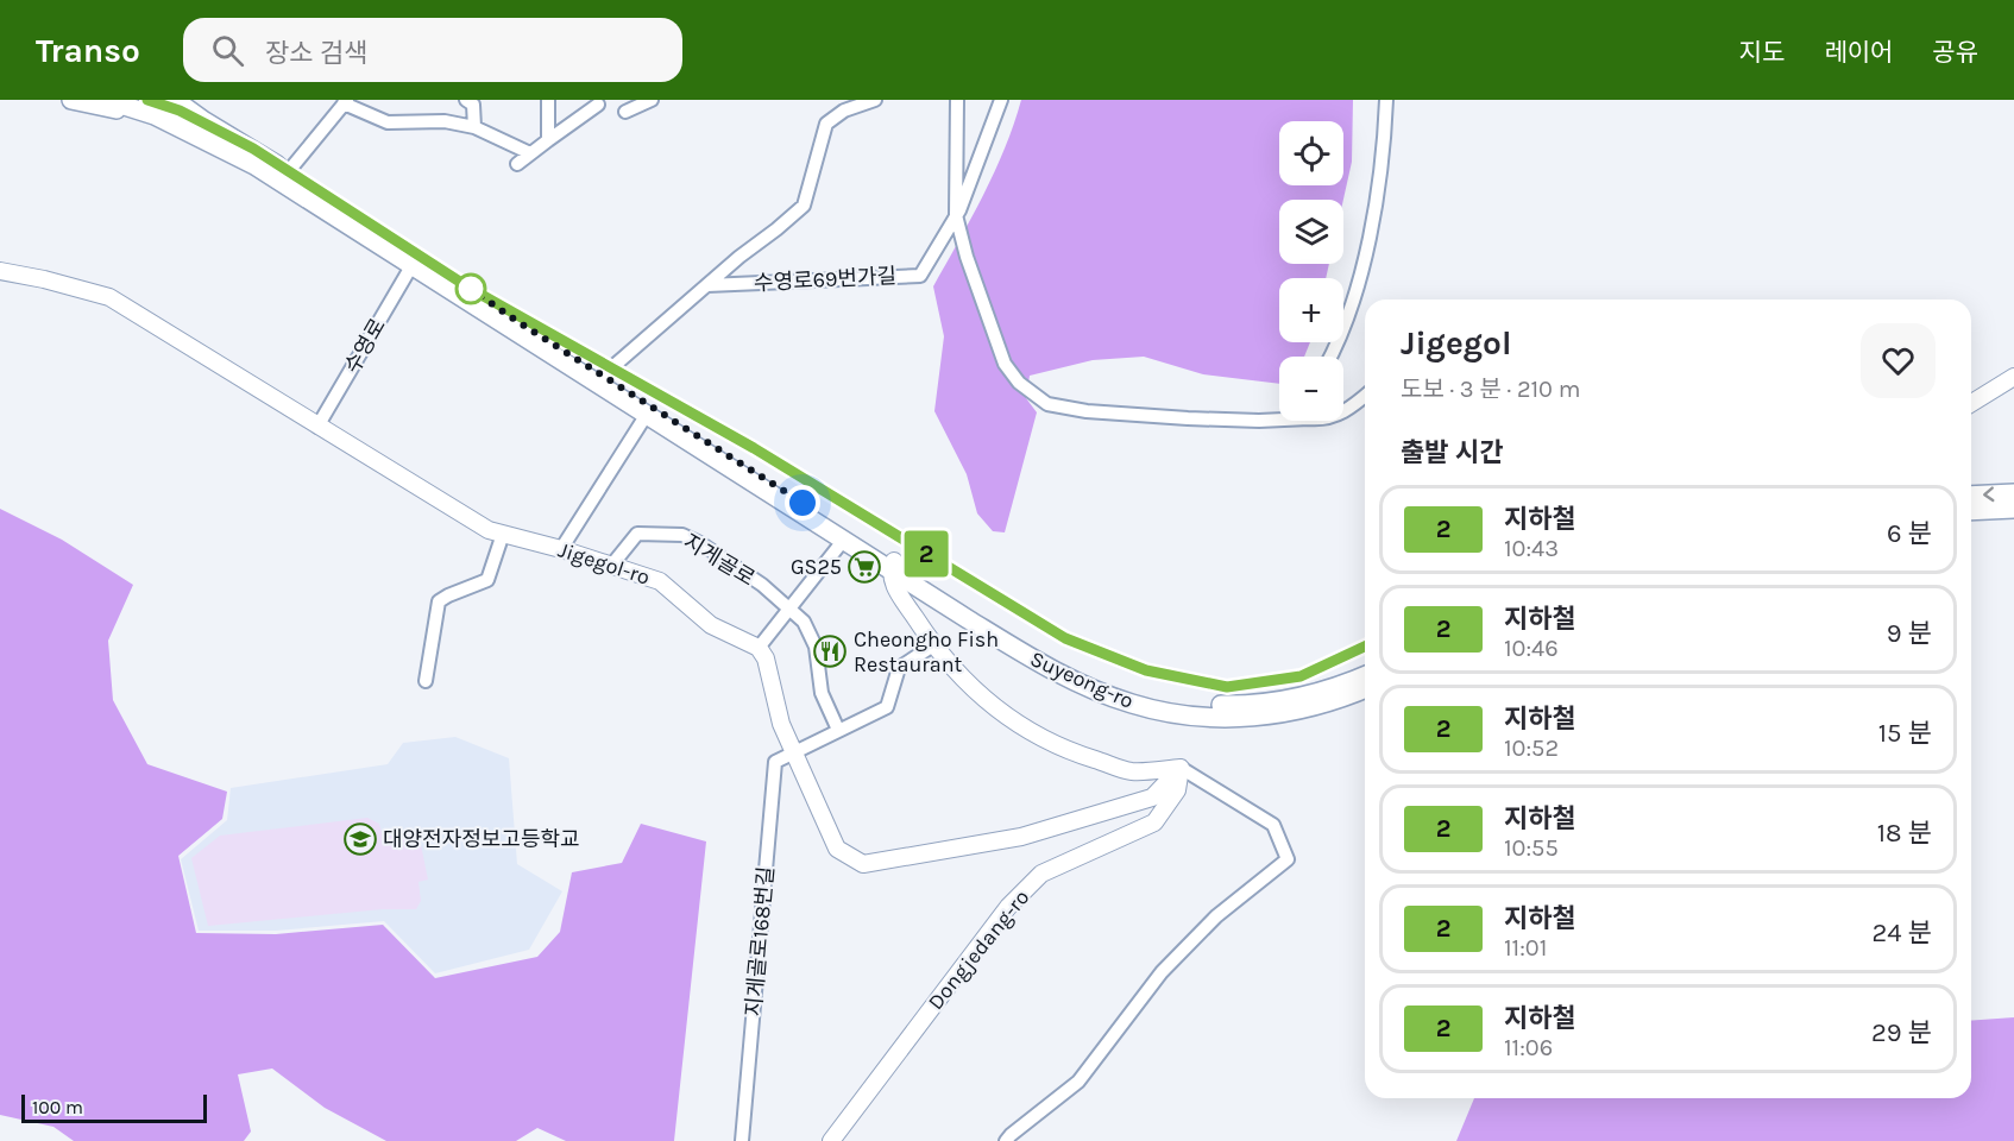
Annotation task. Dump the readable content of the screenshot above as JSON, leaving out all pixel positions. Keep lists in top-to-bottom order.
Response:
{
  "streets": {
    "main road": ["Suyeong-ro"],
    "street": [
      "수영로69번가길",
      "수영로",
      "지게골로",
      "Jigegol-ro",
      "지게골로168번길",
      "Dongjedang-ro"
    ]
  },
  "crossings": [
    ["수영로", "Jigegol-ro"],
    ["수영로", "Suyeong-ro"],
    ["지게골로", "Jigegol-ro"]
  ],
  "places": {
    "supermarket": ["GS25"],
    "restaurant": ["Cheongho Fish Restaurant"],
    "school or university": ["대양전자정보고등학교"]
  },
  "lines": ["metro line 2"],
  "scale_bar": "100 m",
  "page": {
    "header": "Transo",
    "search": "장소 검색",
    "nav": ["지도", "레이어", "공유"],
    "on_map": "2",
    "map_buttons": ["+", "−"],
    "heading": [
      ["Jigegol", "도보 · 3 분 · 210 m"],
      "출발 시간"
    ],
    "list": [
      {
        "mark": "2",
        "name": "지하철",
        "note": "10:43",
        "value": "6 분"
      },
      {
        "mark": "2",
        "name": "지하철",
        "note": "10:46",
        "value": "9 분"
      },
      {
        "mark": "2",
        "name": "지하철",
        "note": "10:52",
        "value": "15 분"
      },
      {
        "mark": "2",
        "name": "지하철",
        "note": "10:55",
        "value": "18 분"
      },
      {
        "mark": "2",
        "name": "지하철",
        "note": "11:01",
        "value": "24 분"
      },
      {
        "mark": "2",
        "name": "지하철",
        "note": "11:06",
        "value": "29 분"
      }
    ],
    "scale": "100 m"
  }
}
